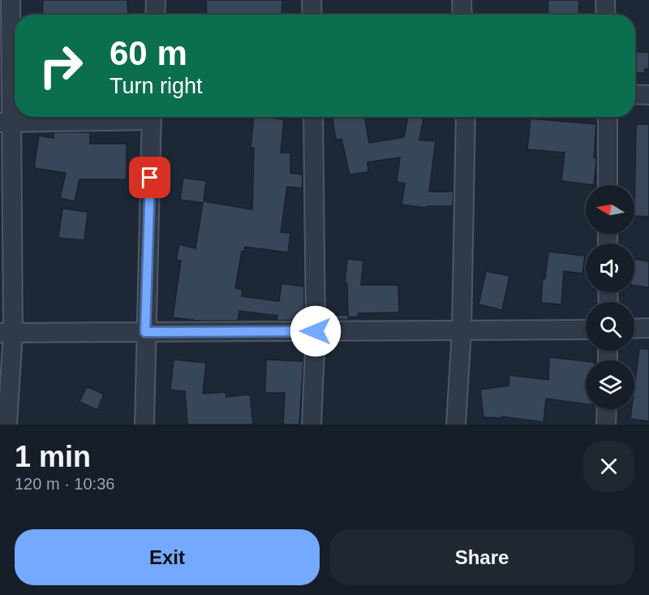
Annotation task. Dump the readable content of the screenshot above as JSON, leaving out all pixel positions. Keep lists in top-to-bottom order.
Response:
{
  "north": "left",
  "page": {
    "turn": ["60 m", "Turn right"],
    "heading": ["1 min", "120 m · 10:36"],
    "buttons": ["Exit", "Share"]
  }
}
